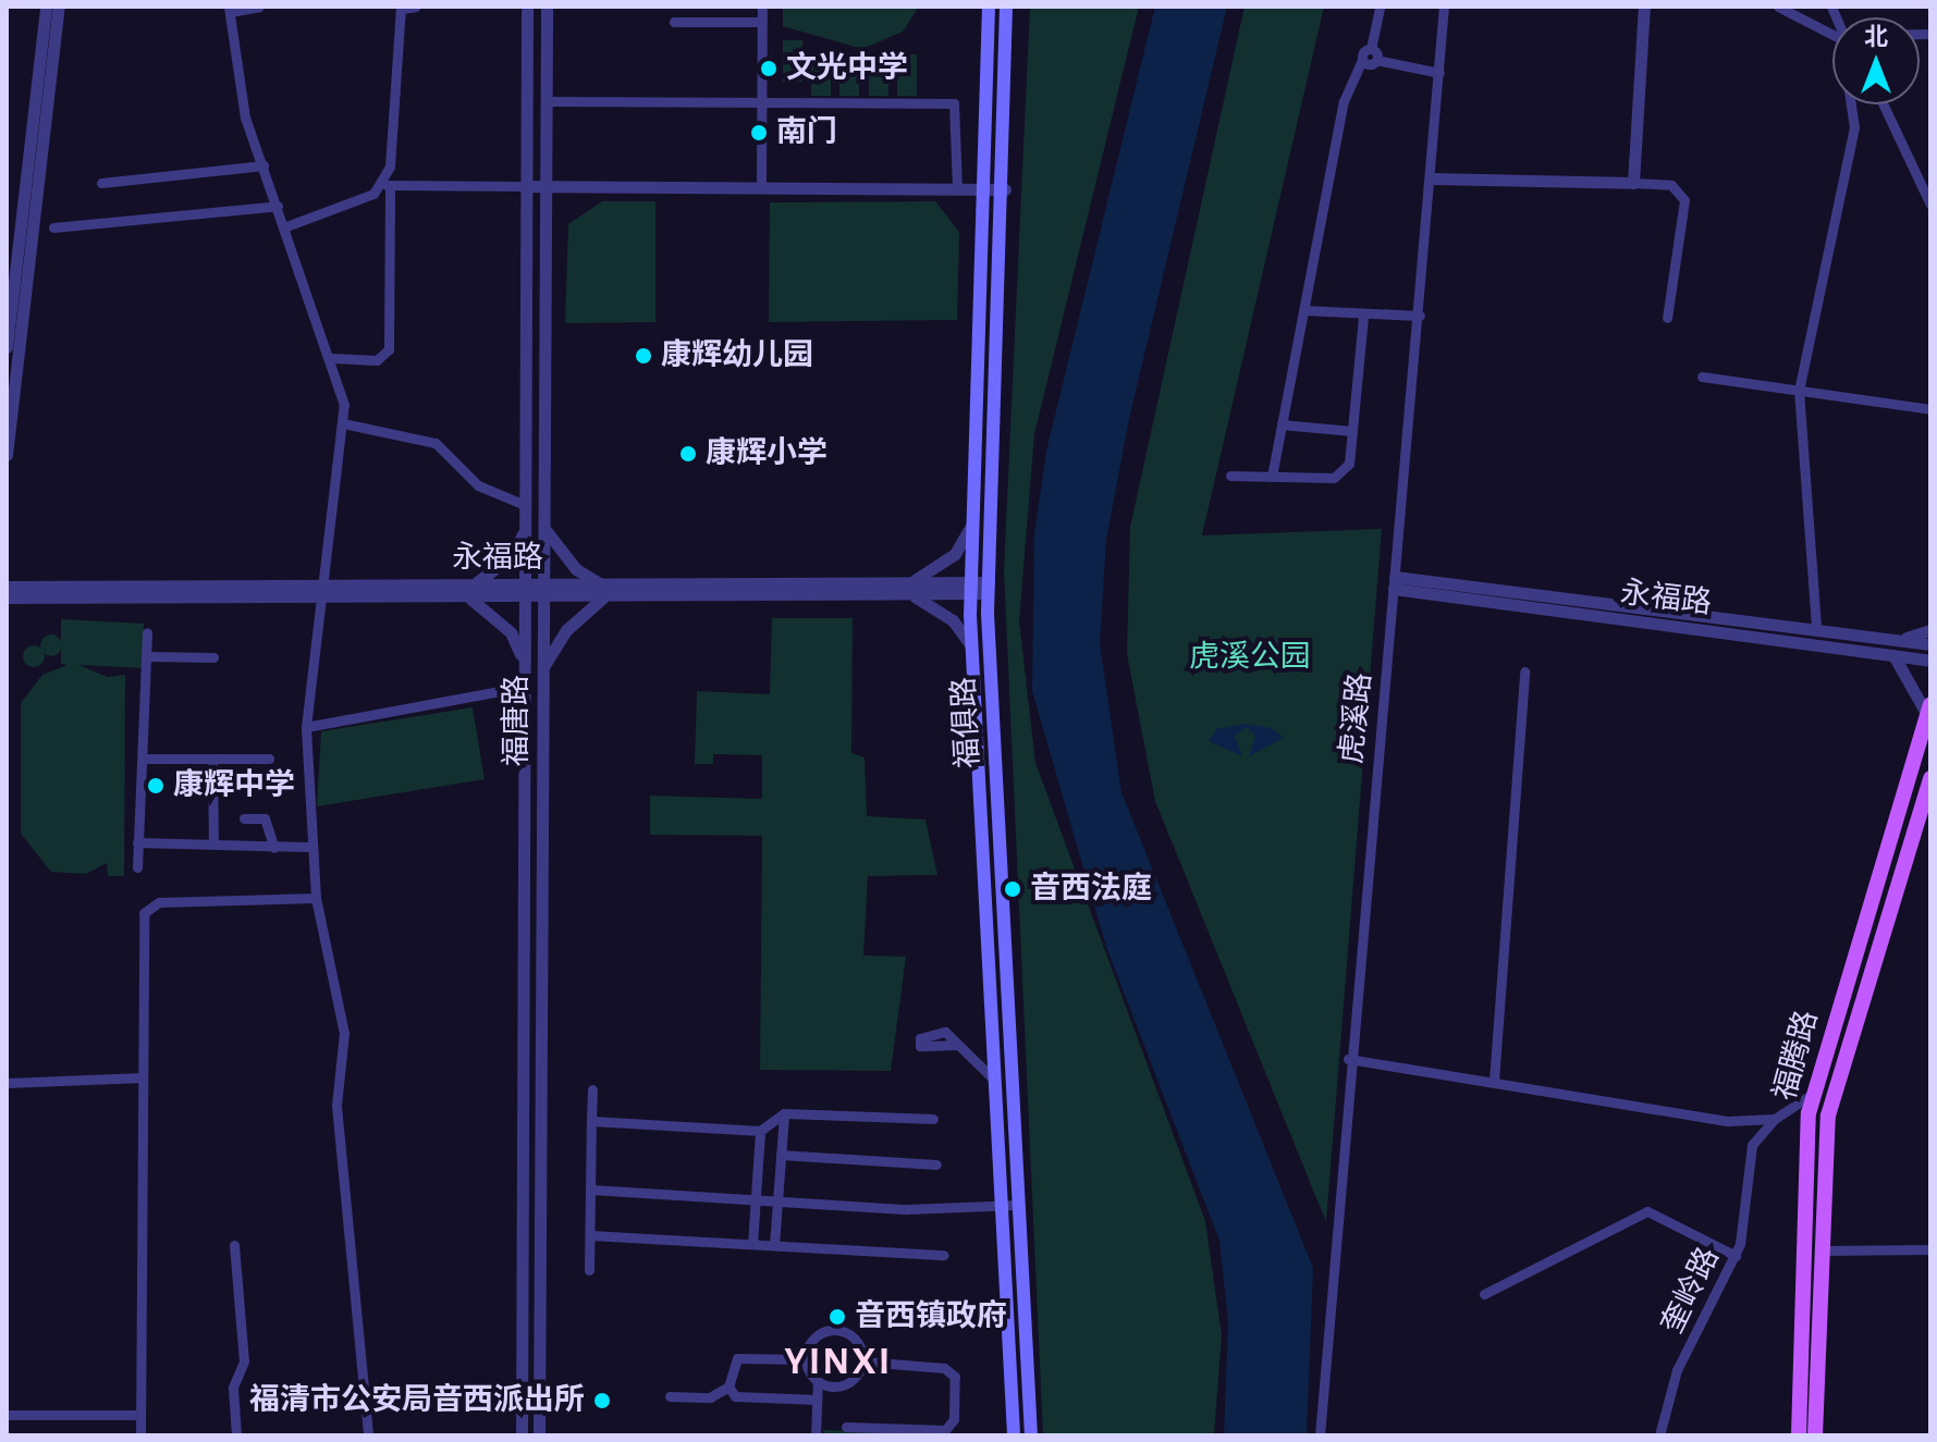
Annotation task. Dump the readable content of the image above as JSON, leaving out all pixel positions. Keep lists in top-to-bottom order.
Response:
{
  "streets": {
    "main road": ["福俱路", "福腾路"],
    "street": [
      "永福路",
      "虎溪路",
      "福唐路",
      "奎岭路"
    ]
  },
  "crossings": [
    ["永福路", "虎溪路"],
    ["永福路", "福唐路"],
    ["永福路", "福俱路"]
  ],
  "districts": ["YINXI"],
  "parks": ["虎溪公园"],
  "places": [
    "文光中学",
    "南门",
    "康辉幼儿园",
    "康辉小学",
    "康辉中学",
    "音西法庭",
    "音西镇政府",
    "福清市公安局音西派出所"
  ],
  "north": "top"
}
